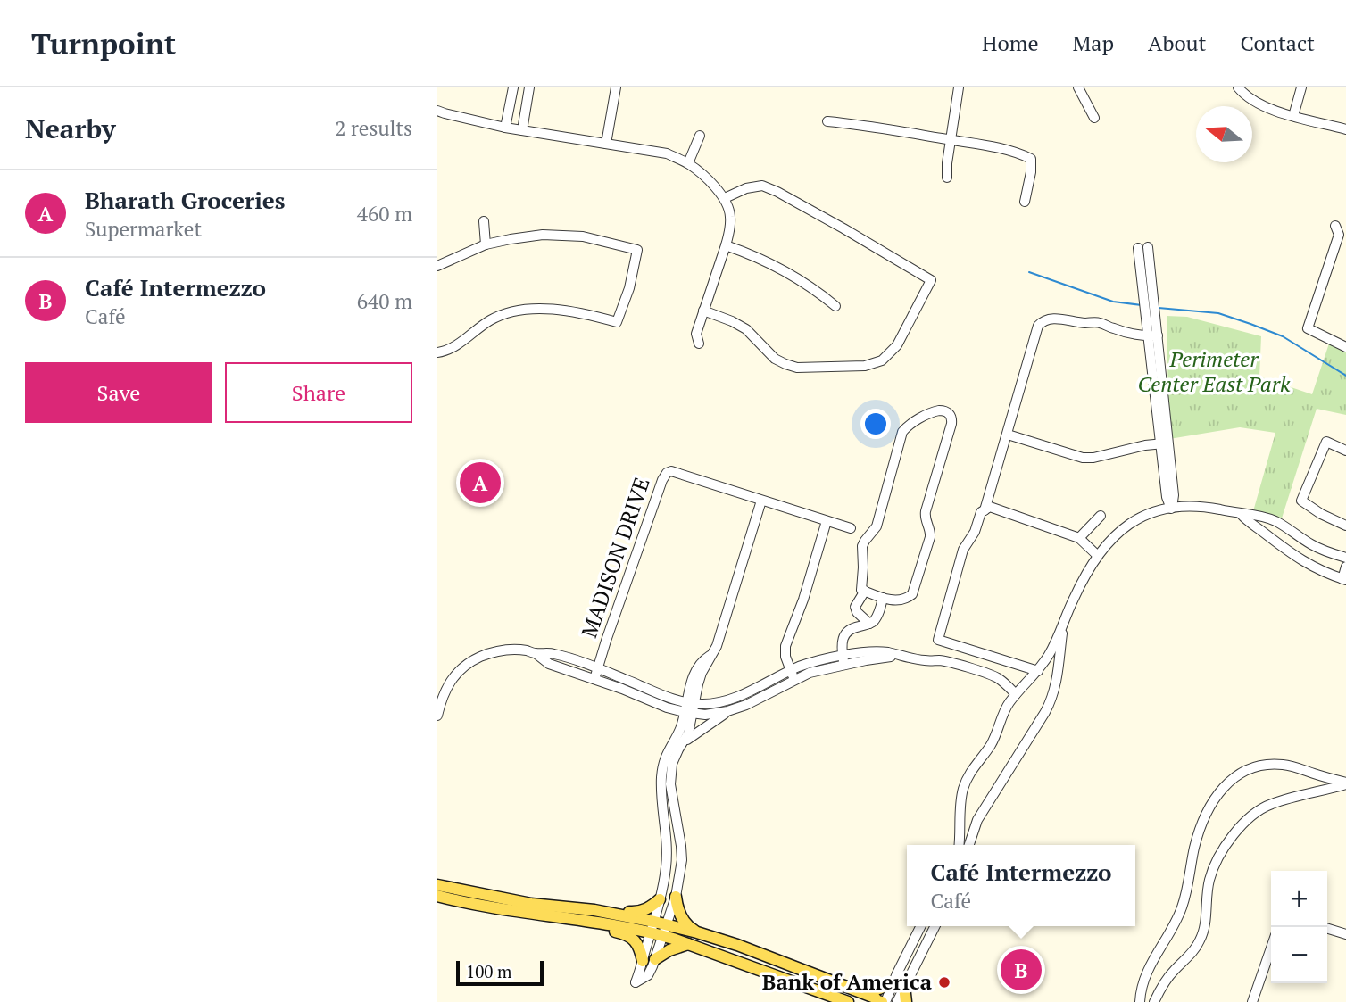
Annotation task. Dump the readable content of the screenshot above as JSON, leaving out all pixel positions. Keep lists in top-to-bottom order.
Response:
{
  "streets": {
    "street": ["MADISON DRIVE"]
  },
  "parks": ["Perimeter Center East Park"],
  "places": ["Bank of America"],
  "scale_bar": "100 m",
  "north": "left",
  "page": {
    "header": "Turnpoint",
    "nav": [
      "Home",
      "Map",
      "About",
      "Contact"
    ],
    "heading": ["Nearby", "2 results"],
    "list": [
      {
        "mark": "A",
        "name": "Bharath Groceries",
        "note": "Supermarket",
        "value": "460 m"
      },
      {
        "mark": "B",
        "name": "Café Intermezzo",
        "note": "Café",
        "value": "640 m"
      }
    ],
    "buttons": ["Save", "Share"],
    "pins": ["A", "B"],
    "popup": ["Café Intermezzo", "Café"],
    "map_buttons": ["+", "−"],
    "scale": "100 m"
  }
}
